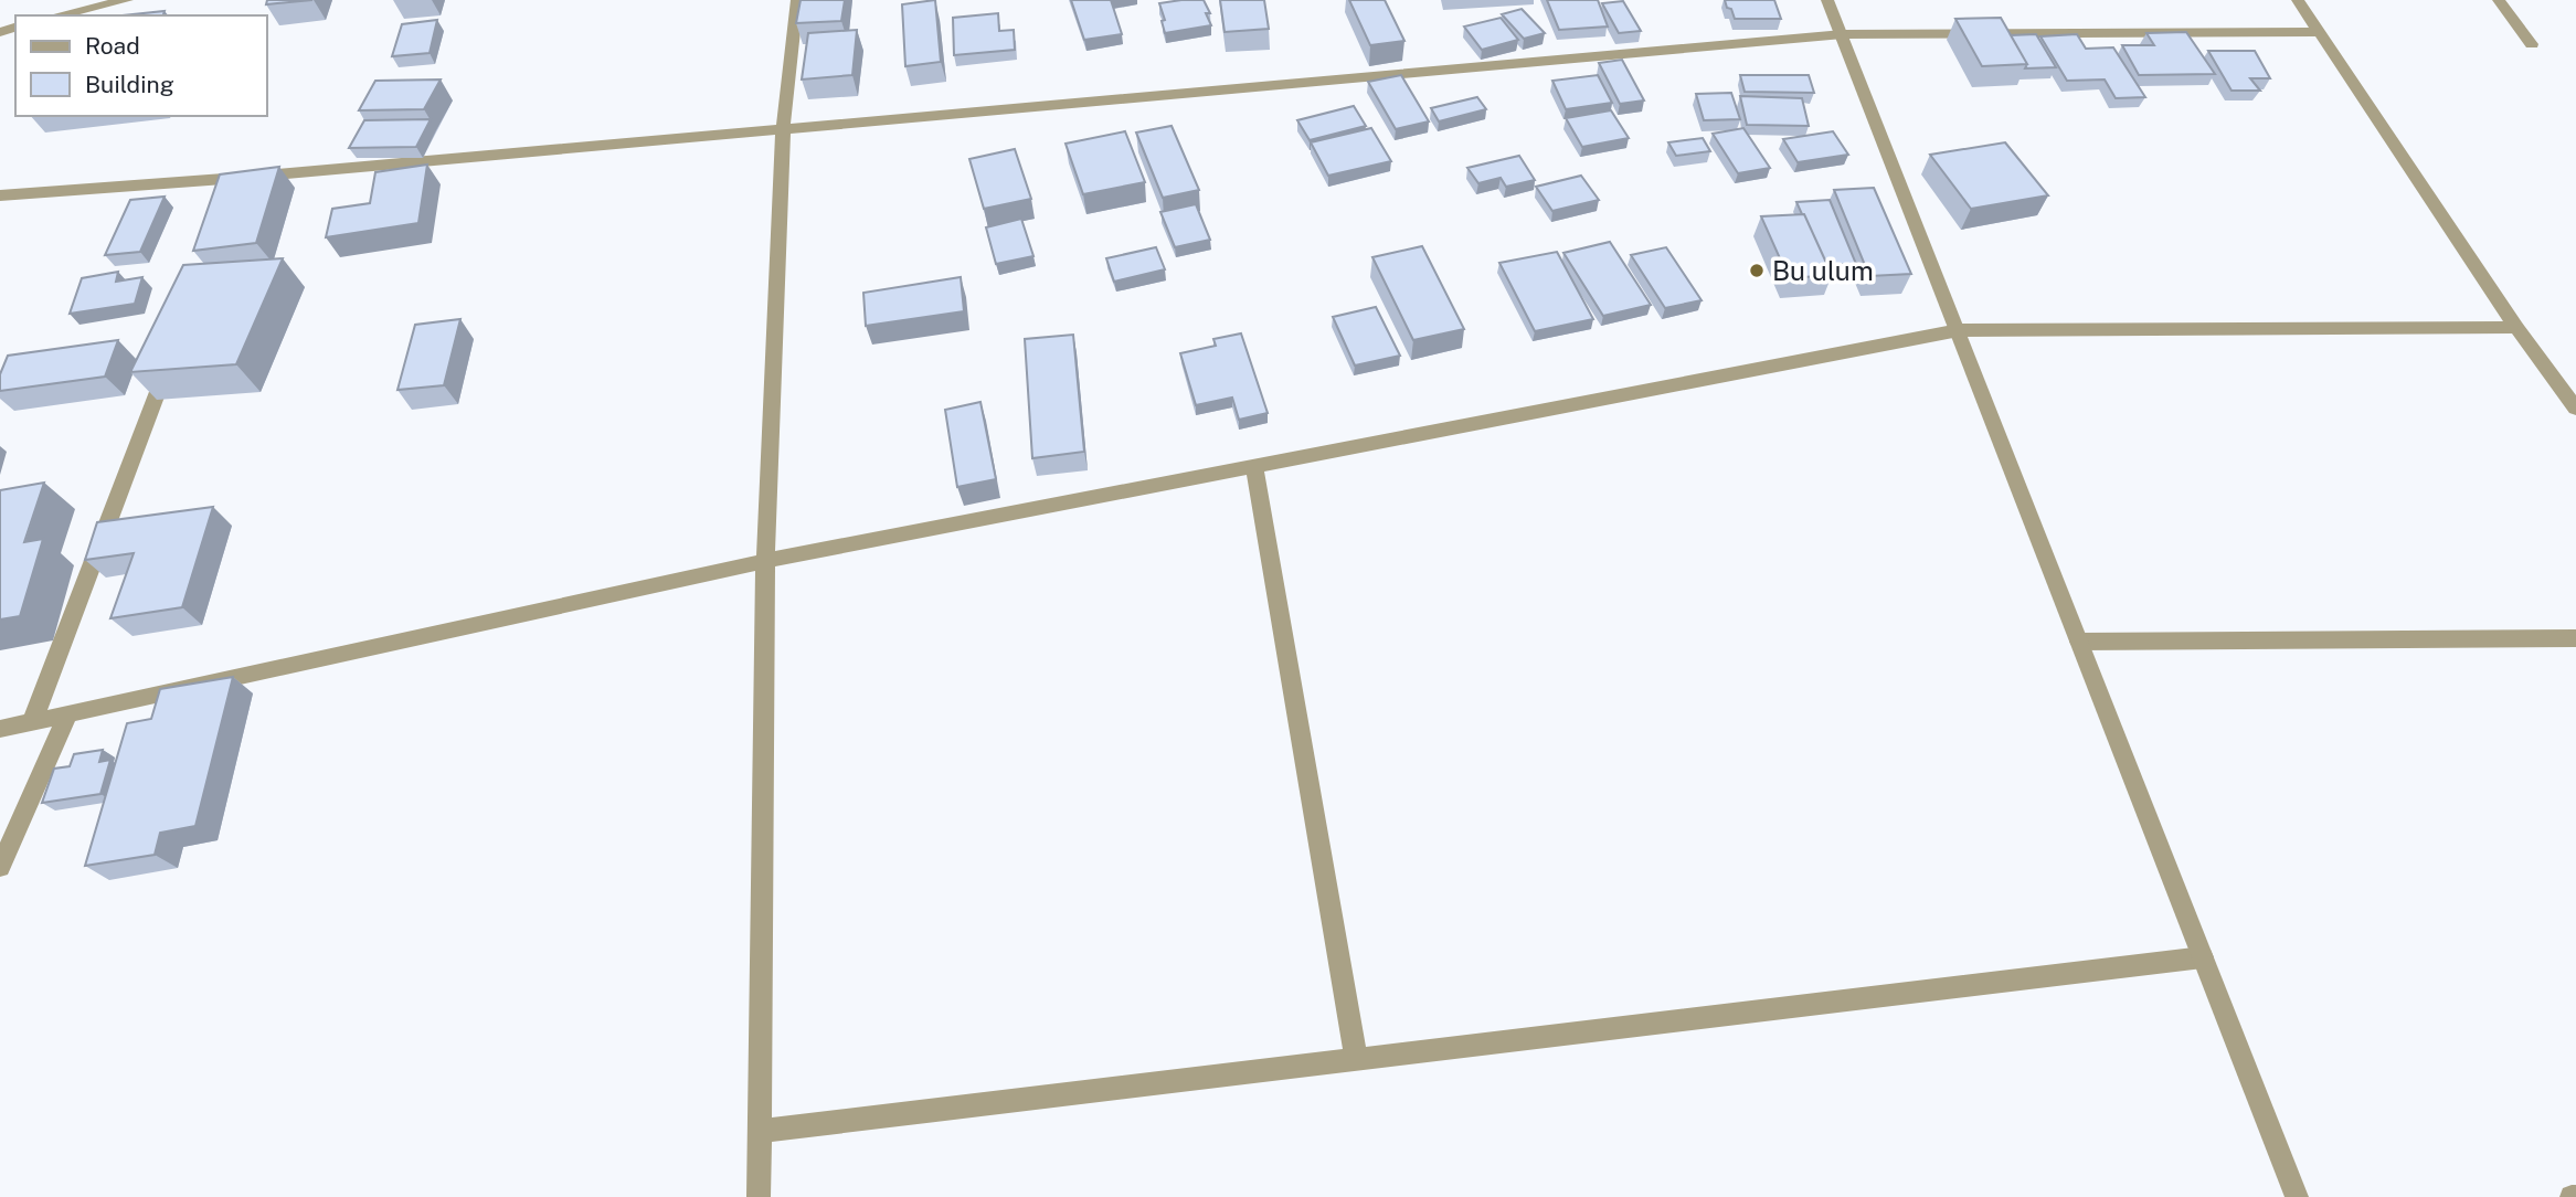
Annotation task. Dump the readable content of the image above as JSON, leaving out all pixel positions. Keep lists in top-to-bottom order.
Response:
{
  "places": ["Bu ulum"],
  "legend": ["Road", "Building"]
}
